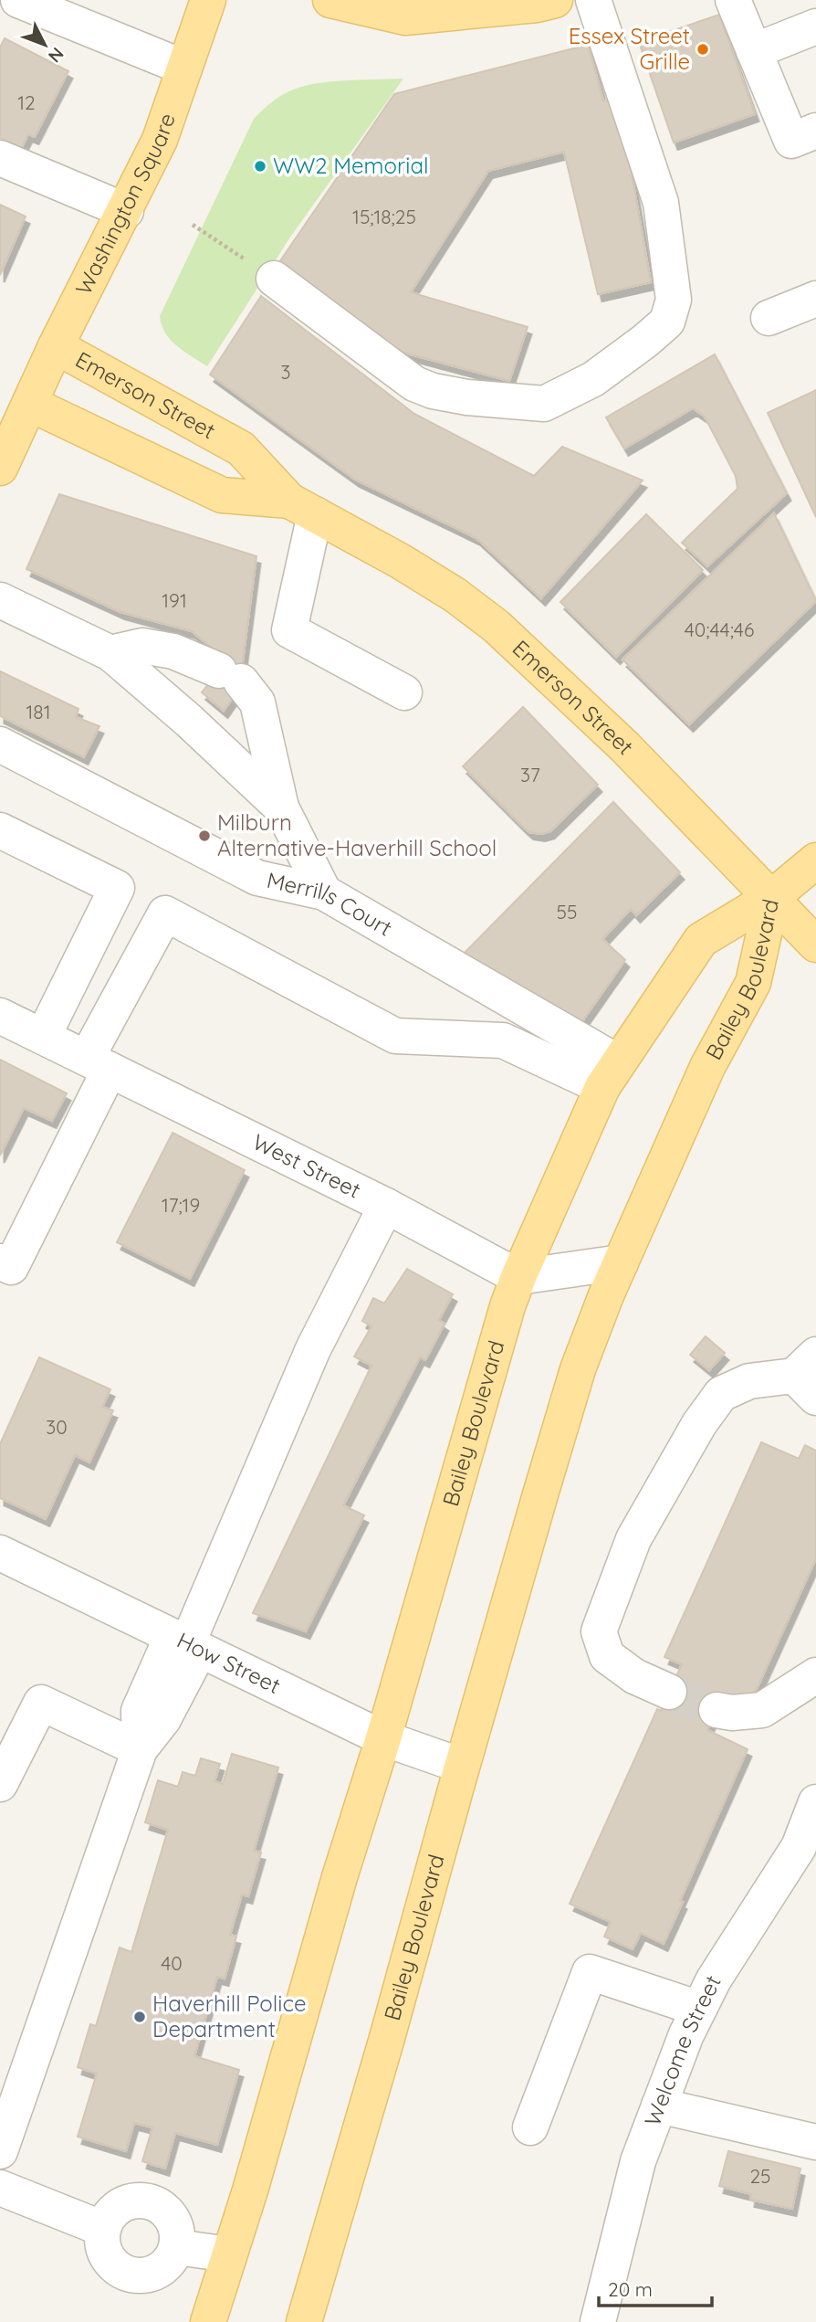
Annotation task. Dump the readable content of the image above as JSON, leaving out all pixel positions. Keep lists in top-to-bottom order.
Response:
{
  "streets": {
    "main road": ["Washington Square", "Emerson Street", "Bailey Boulevard"],
    "street": [
      "Merrills Court",
      "West Street",
      "How Street",
      "Welcome Street"
    ]
  },
  "crossings": [
    ["Washington Square", "Emerson Street"],
    ["Emerson Street", "Bailey Boulevard"],
    ["Merrills Court", "Bailey Boulevard"],
    ["Bailey Boulevard", "West Street"],
    ["Bailey Boulevard", "How Street"]
  ],
  "places": [
    "Essex Street Grille",
    "WW2 Memorial",
    "Milburn Alternative-Haverhill School",
    "Haverhill Police Department"
  ],
  "house_numbers": [
    "12",
    "15;18;25",
    "3",
    "191",
    "40;44;46",
    "181",
    "37",
    "55",
    "17;19",
    "30",
    "40",
    "25"
  ],
  "scale_bar": "20 m",
  "north": "bottom right"
}
